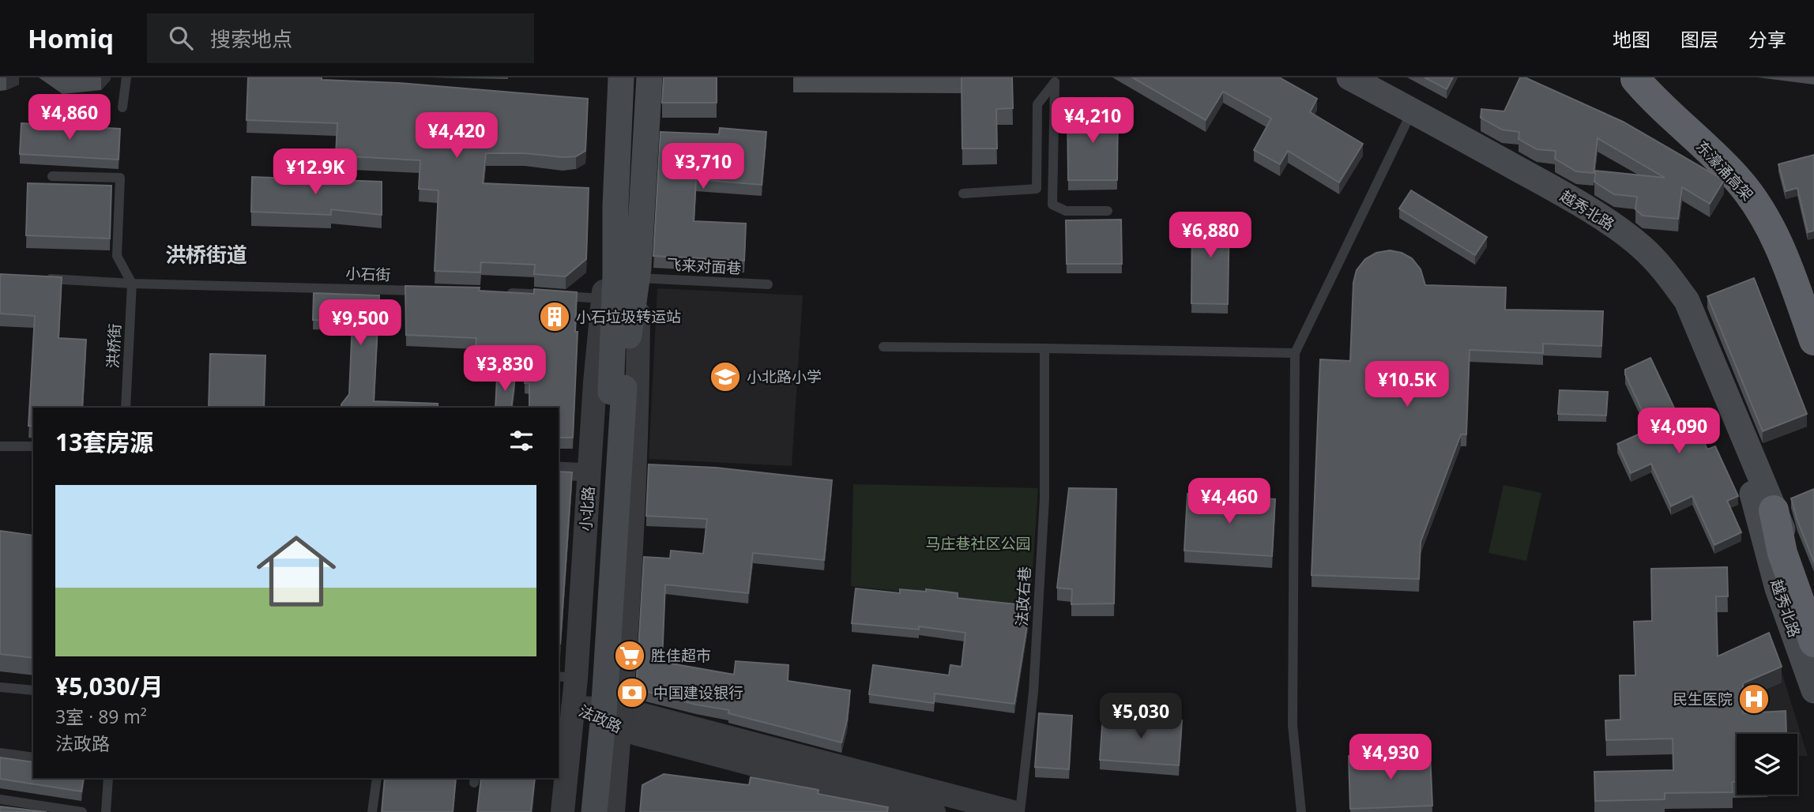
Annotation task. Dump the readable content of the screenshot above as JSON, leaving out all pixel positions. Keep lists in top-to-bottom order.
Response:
{
  "streets": {
    "highway": ["东濠涌高架"],
    "main road": ["越秀北路", "小北路"],
    "street": ["法政路"],
    "lane": [
      "飞来对面巷",
      "小石街",
      "洪桥街",
      "法政右巷"
    ]
  },
  "crossings": [
    ["飞来对面巷", "小北路"],
    ["小石街", "洪桥街"],
    ["小北路", "法政路"]
  ],
  "districts": ["洪桥街道"],
  "parks": ["马庄巷社区公园"],
  "places": {
    "building": ["小石垃圾转运站"],
    "school or university": ["小北路小学"],
    "supermarket": ["胜佳超市"],
    "bank": ["中国建设银行"],
    "hospital": ["民生医院"]
  },
  "page": {
    "header": "Homiq",
    "search": "搜索地点",
    "nav": ["地图", "图层", "分享"],
    "price": [
      "¥4,860",
      "¥4,210",
      "¥4,420",
      "¥3,710",
      "¥12.9K",
      "¥6,880",
      "¥9,500",
      "¥3,830",
      "¥10.5K",
      "¥4,090",
      "¥4,460",
      "¥5,030",
      "¥4,930"
    ],
    "heading": "13套房源",
    "list": [
      {
        "name": "¥5,030/月",
        "note": "3室 · 89 m² · 法政路"
      }
    ]
  }
}
